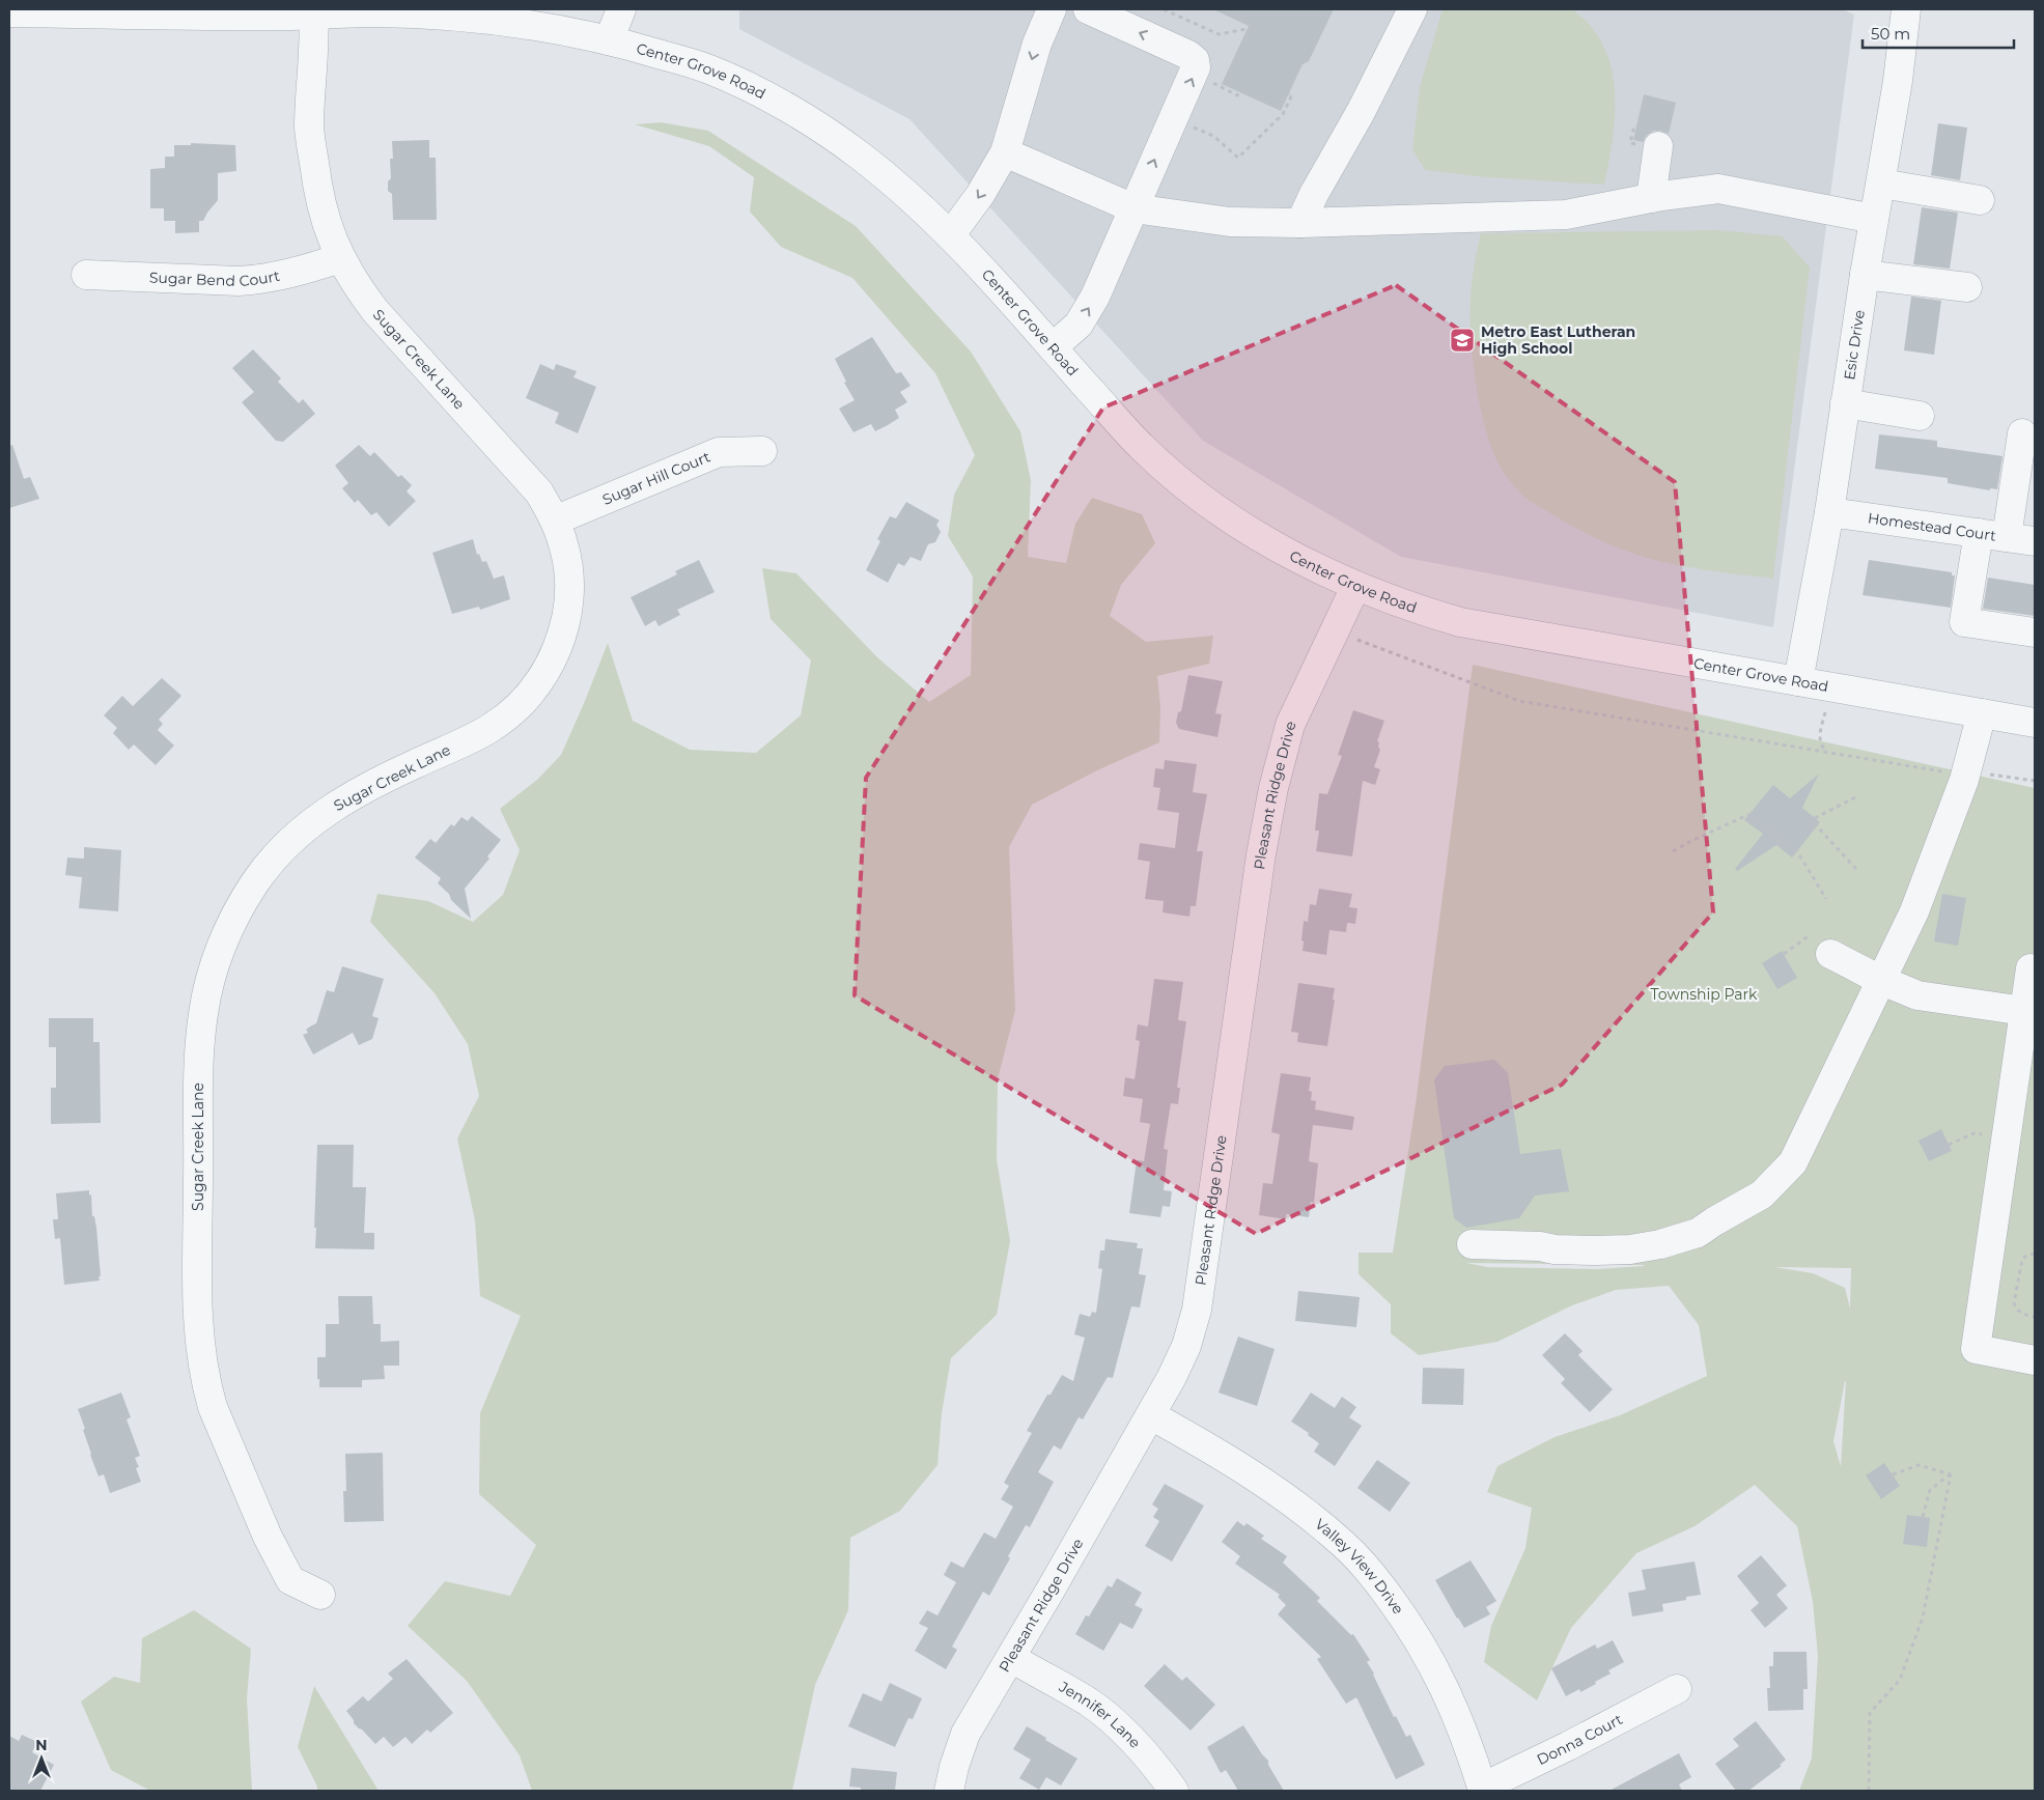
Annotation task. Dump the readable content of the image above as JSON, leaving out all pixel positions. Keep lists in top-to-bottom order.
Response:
{
  "streets": {
    "street": [
      "Center Grove Road",
      "Sugar Bend Court",
      "Esic Drive",
      "Sugar Creek Lane",
      "Sugar Hill Court",
      "Homestead Court",
      "Pleasant Ridge Drive",
      "Valley View Drive",
      "Jennifer Lane",
      "Donna Court"
    ]
  },
  "crossings": [
    ["Center Grove Road", "Esic Drive"],
    ["Center Grove Road", "Sugar Creek Lane"],
    ["Center Grove Road", "Pleasant Ridge Drive"],
    ["Sugar Bend Court", "Sugar Creek Lane"],
    ["Esic Drive", "Homestead Court"],
    ["Sugar Creek Lane", "Sugar Hill Court"],
    ["Pleasant Ridge Drive", "Valley View Drive"],
    ["Pleasant Ridge Drive", "Jennifer Lane"],
    ["Valley View Drive", "Donna Court"]
  ],
  "parks": ["Township Park"],
  "places": {
    "school or university": ["Metro East Lutheran High School"]
  },
  "scale_bar": "50 m",
  "north": "top"
}
